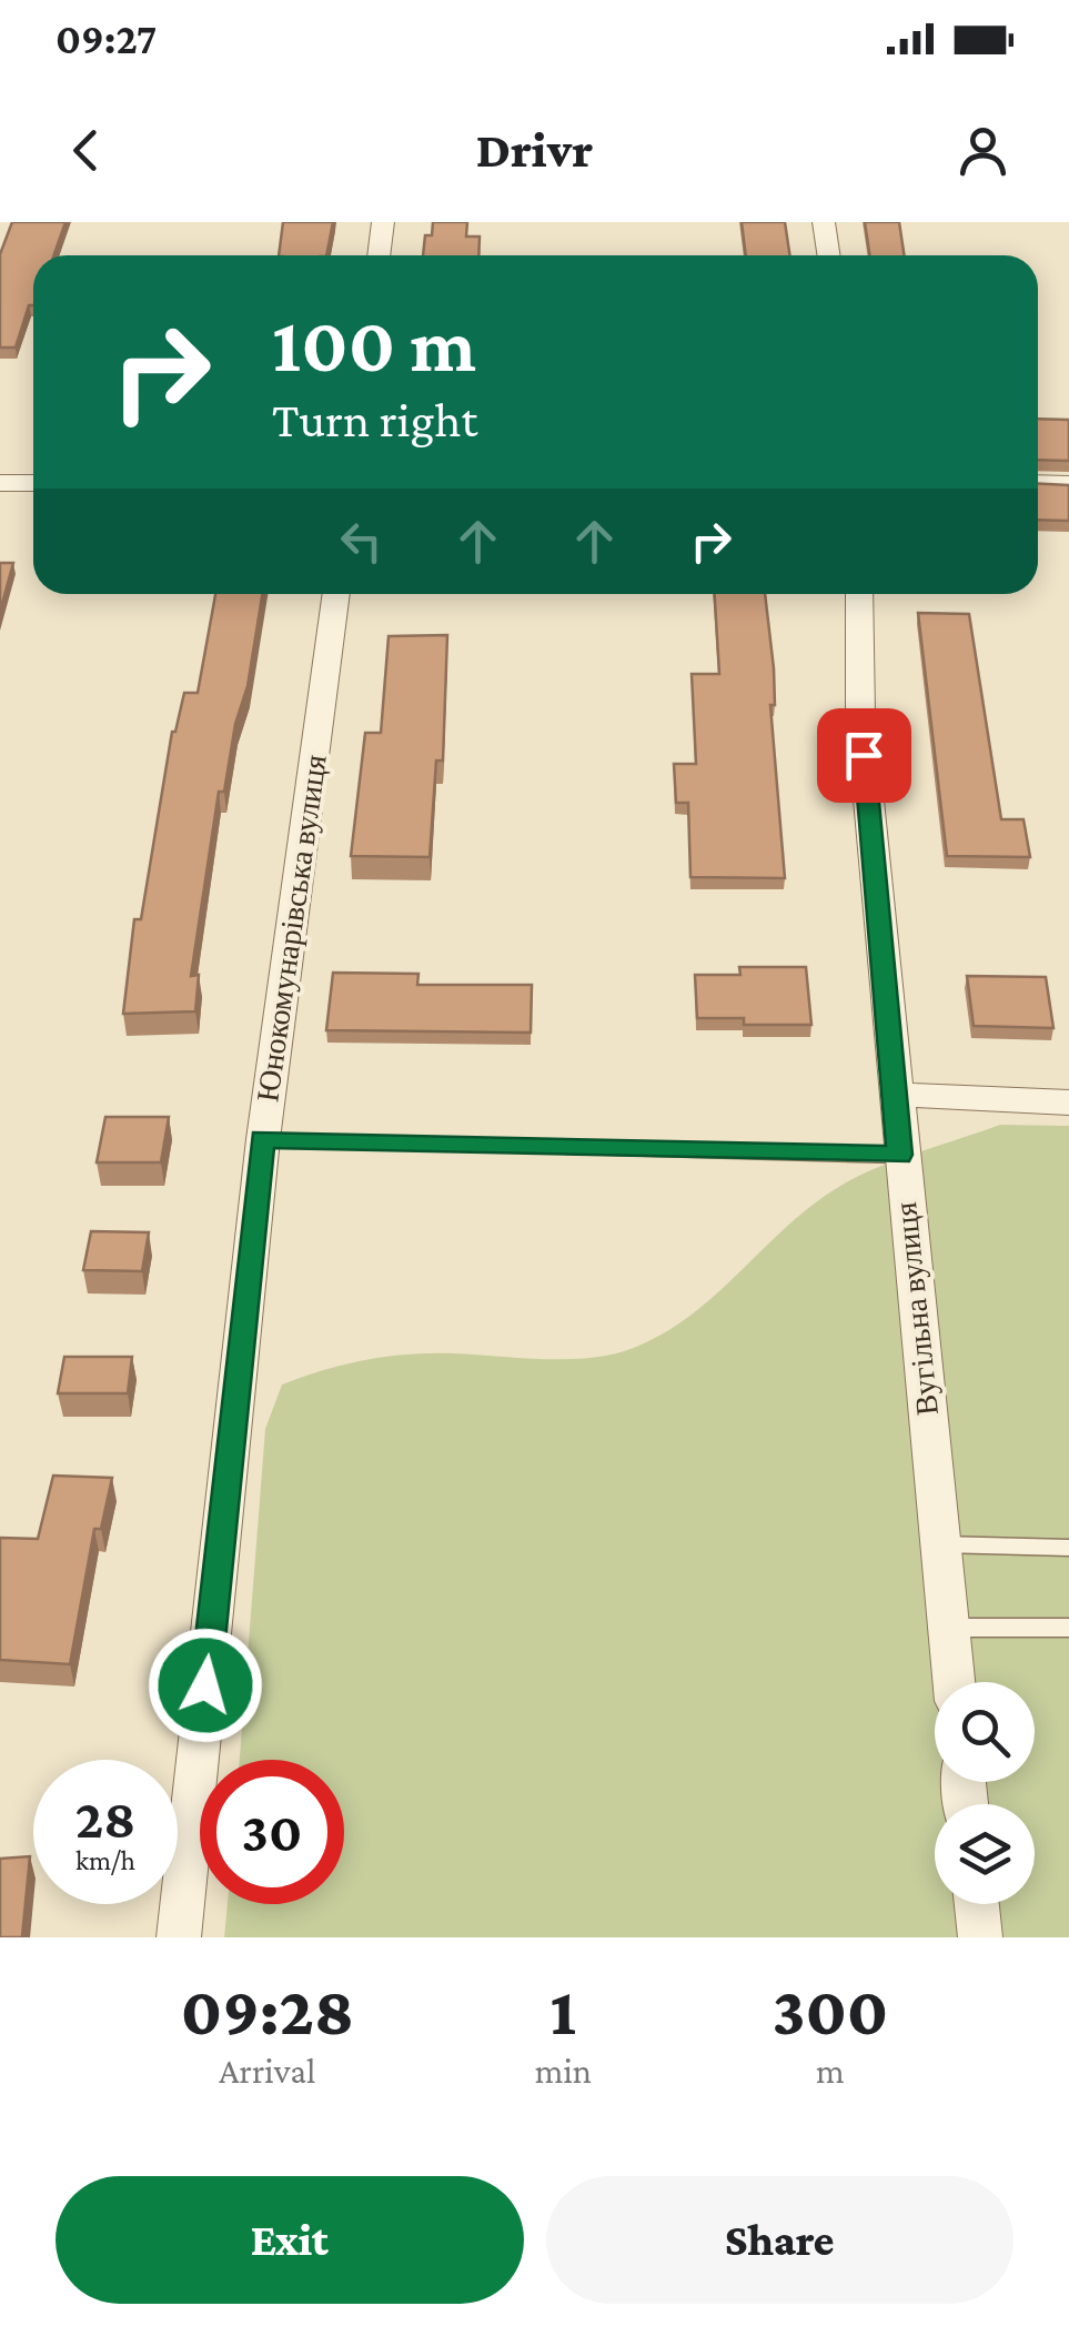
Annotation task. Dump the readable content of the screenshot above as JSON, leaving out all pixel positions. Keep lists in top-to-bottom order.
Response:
{
  "streets": {
    "street": ["Юнокомунарівська вулиця", "Вугільна вулиця"]
  },
  "page": {
    "status": "09:27",
    "header": "Drivr",
    "turn": ["100 m", "Turn right"],
    "speed": "28 km/h",
    "limit": "30",
    "eta": [
      "09:28",
      "Arrival",
      "1",
      "min",
      "300",
      "m"
    ],
    "buttons": ["Exit", "Share"]
  }
}
